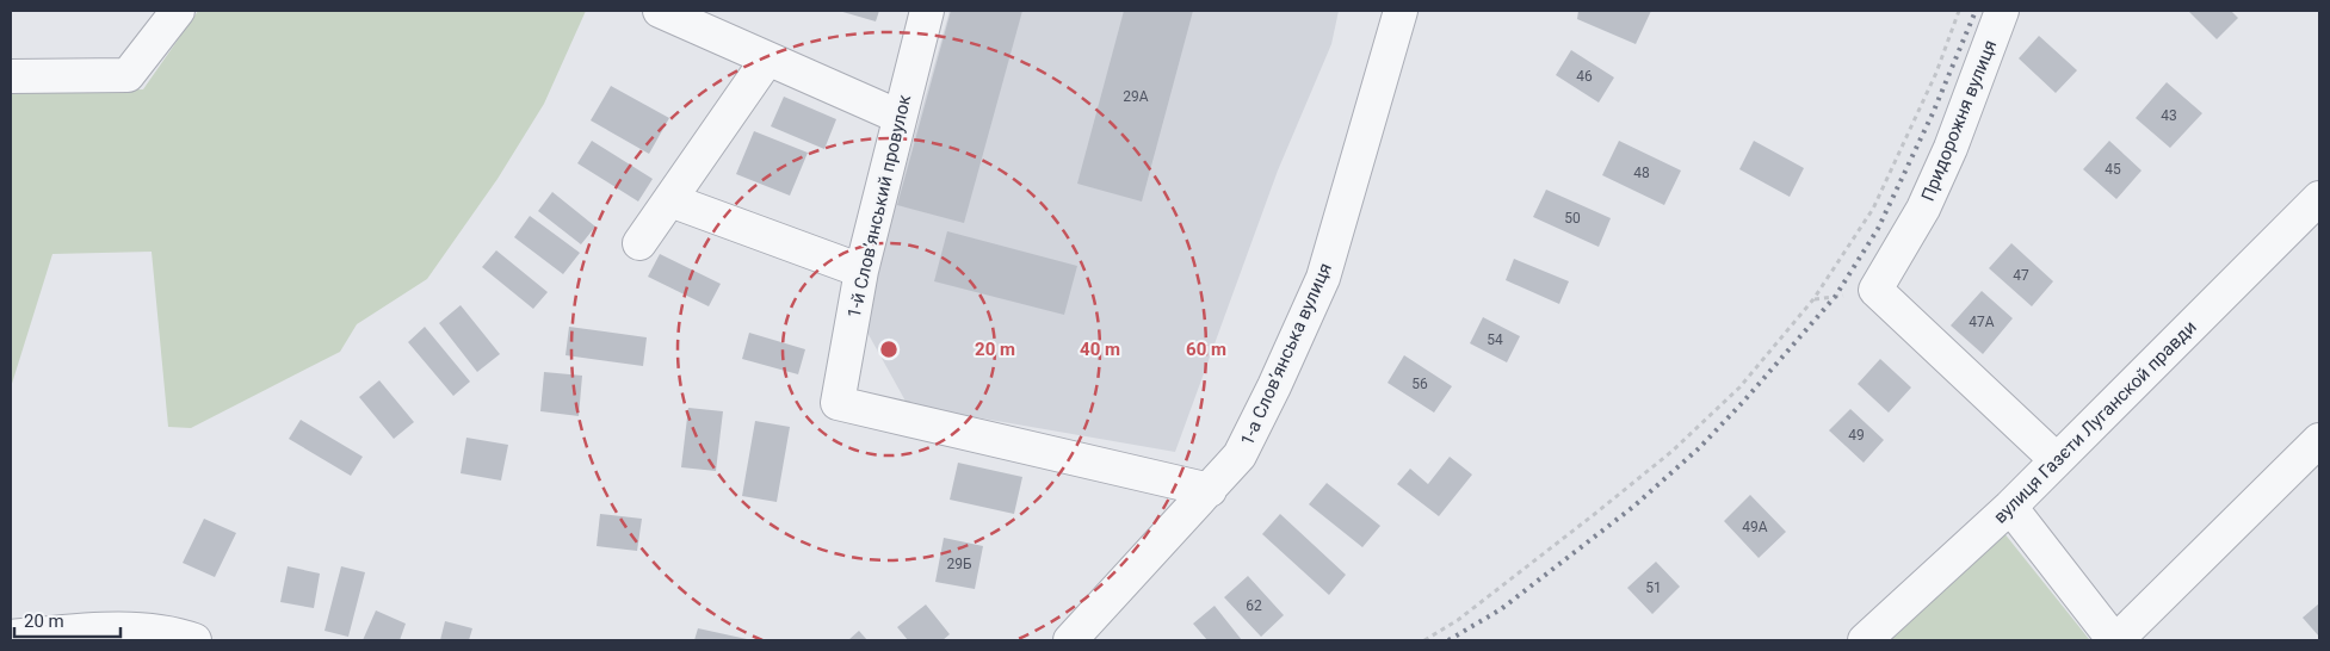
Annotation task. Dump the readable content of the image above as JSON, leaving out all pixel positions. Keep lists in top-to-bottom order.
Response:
{
  "streets": {
    "street": [
      "Придорожня вулиця",
      "1-й Слов’янський провулок",
      "1-а Слов’янська вулиця",
      "вулиця Газєти Луганской правди"
    ]
  },
  "crossings": [
    ["Придорожня вулиця", "вулиця Газєти Луганской правди"],
    ["1-й Слов’янський провулок", "1-а Слов’янська вулиця"]
  ],
  "house_numbers": [
    "46",
    "29А",
    "43",
    "45",
    "48",
    "50",
    "47",
    "47А",
    "54",
    "56",
    "49",
    "49А",
    "29Б",
    "51",
    "62"
  ],
  "scale_bar": "20 m",
  "rings": ["20 m", "40 m", "60 m"]
}
